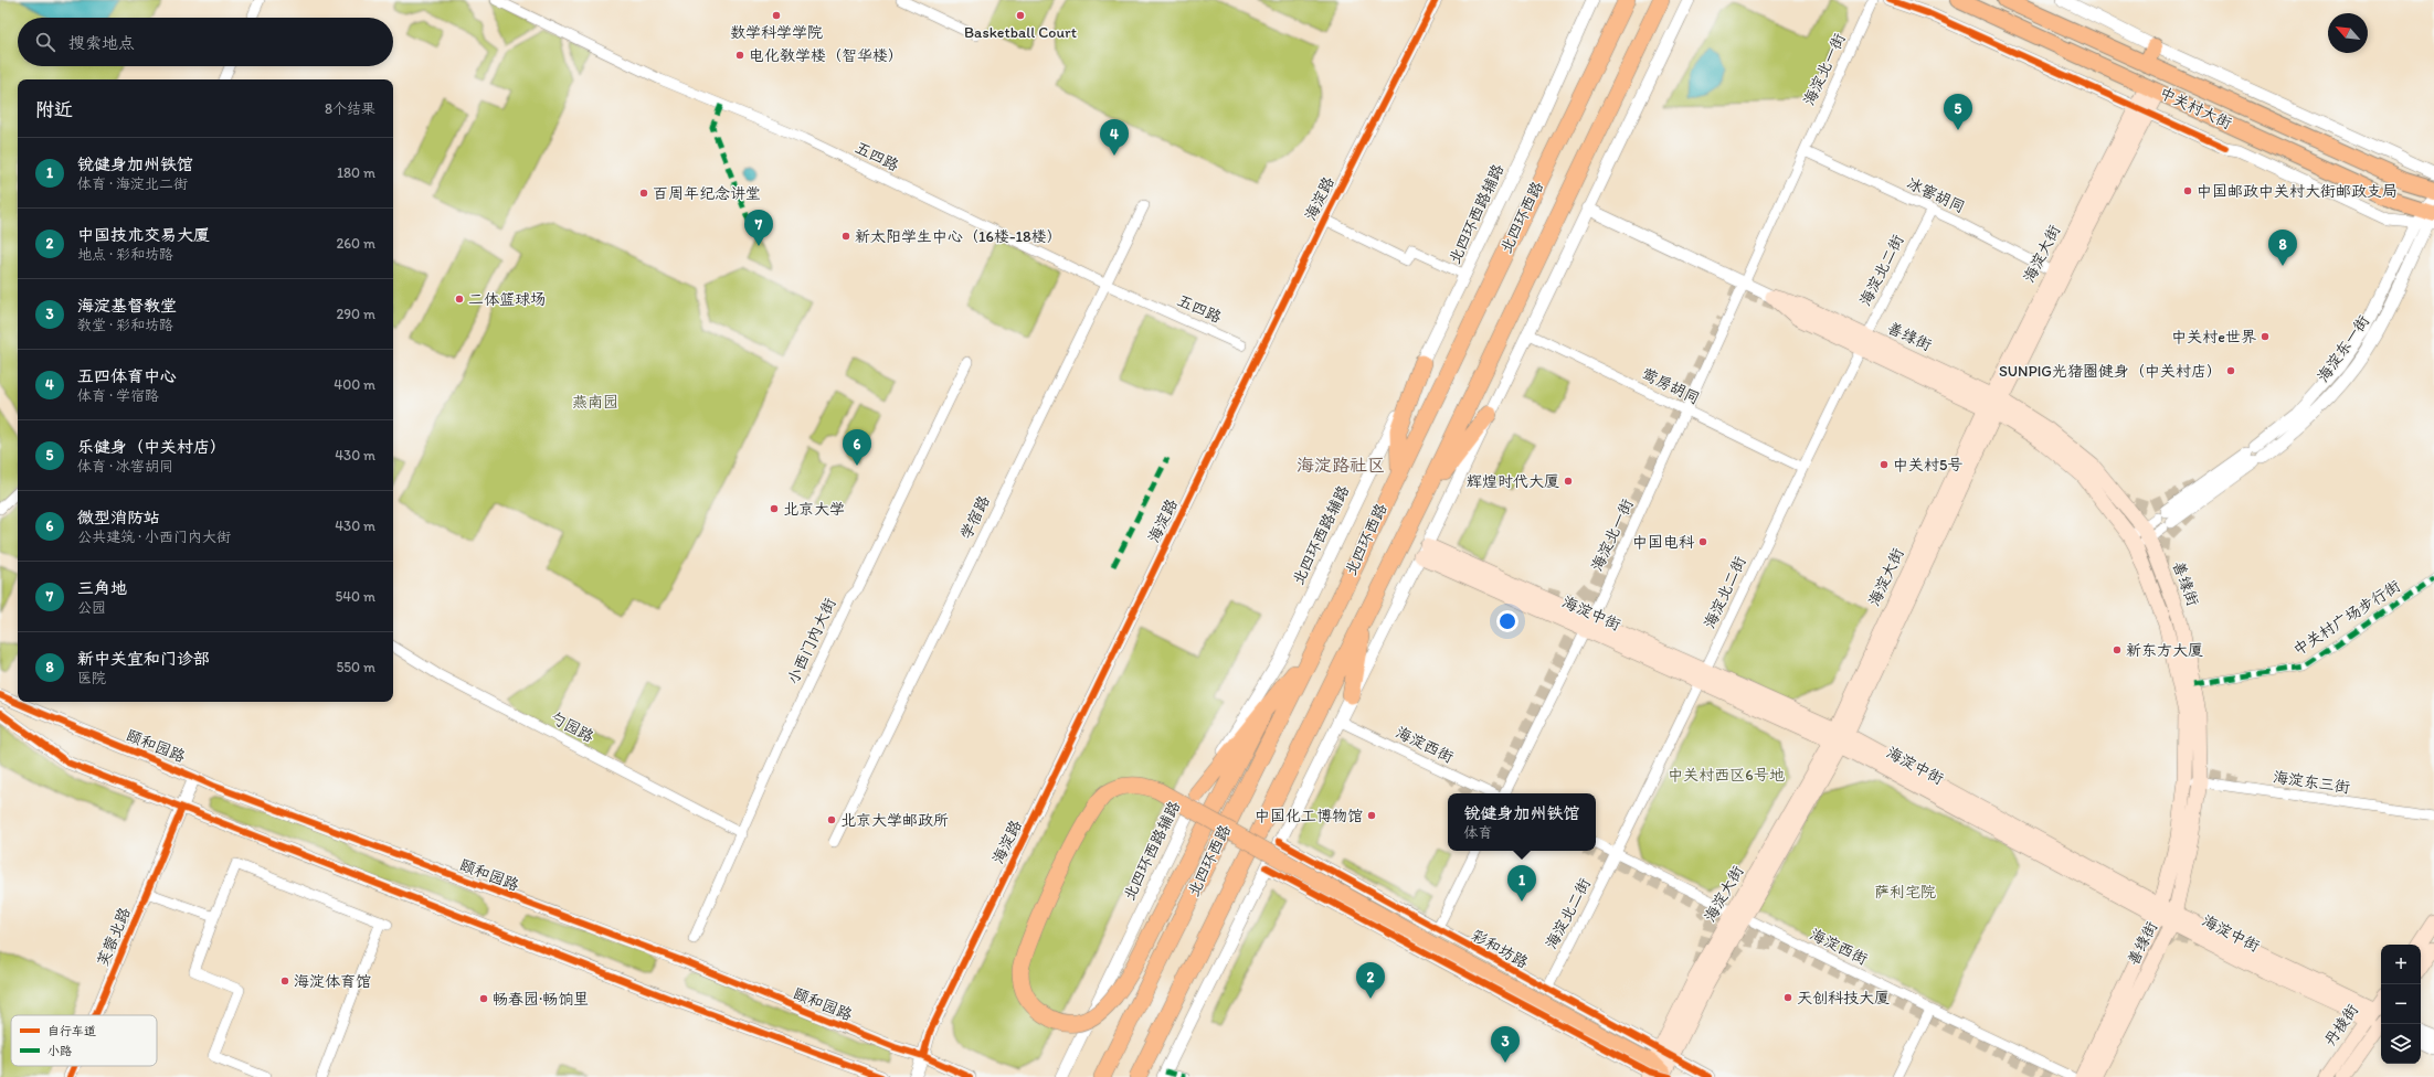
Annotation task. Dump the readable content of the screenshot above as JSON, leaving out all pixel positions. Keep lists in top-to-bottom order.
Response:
{
  "streets": {
    "highway": ["北四环西路"],
    "main road": [
      "中关村大街",
      "海淀大街",
      "善缘街",
      "海淀中街",
      "丹棱街"
    ],
    "street": [
      "海淀北一街",
      "五四路",
      "冰窖胡同",
      "海淀路",
      "北四环西路辅路",
      "海淀北二街",
      "海淀东一街",
      "莺房胡同",
      "学宿路",
      "中关村广场步行街",
      "小西门内大街",
      "勺园路",
      "海淀西街",
      "颐和园路",
      "海淀东三街",
      "芙蓉北路",
      "彩和坊路"
    ]
  },
  "crossings": [
    ["海淀北一街", "冰窖胡同"],
    ["海淀北一街", "善缘街"],
    ["海淀北一街", "莺房胡同"],
    ["海淀北一街", "海淀中街"],
    ["中关村大街", "海淀大街"],
    ["中关村大街", "海淀东一街"],
    ["五四路", "学宿路"],
    ["冰窖胡同", "海淀大街"],
    ["冰窖胡同", "海淀北二街"],
    ["海淀路", "颐和园路"],
    ["海淀大街", "善缘街"],
    ["海淀大街", "海淀中街"],
    ["海淀大街", "海淀西街"],
    ["海淀大街", "彩和坊路"],
    ["海淀北二街", "善缘街"],
    ["海淀北二街", "莺房胡同"],
    ["海淀北二街", "海淀中街"],
    ["海淀北二街", "海淀西街"],
    ["海淀北二街", "彩和坊路"],
    ["善缘街", "海淀东一街"],
    ["善缘街", "海淀中街"],
    ["善缘街", "中关村广场步行街"],
    ["善缘街", "海淀东三街"],
    ["海淀中街", "丹棱街"],
    ["小西门内大街", "勺园路"],
    ["颐和园路", "芙蓉北路"]
  ],
  "districts": ["海淀路社区"],
  "parks": ["燕南园", "中关村西区6号地", "萨利宅院"],
  "places": [
    "数学科学学院",
    "Basketball Court",
    "电化教学楼（智华楼）",
    "中国邮政中关村大街邮政支局",
    "百周年纪念讲堂",
    "新太阳学生中心（16楼-18楼）",
    "二体篮球场",
    "中关村e世界",
    "SUNPIG光猪圈健身（中关村店）",
    "中关村5号",
    "辉煌时代大厦",
    "北京大学",
    "中国电科",
    "新东方大厦",
    "中国化工博物馆",
    "北京大学邮政所",
    "海淀体育馆",
    "天创科技大厦",
    "畅春园·畅饷里"
  ],
  "legend": ["自行车道", "小路"],
  "north": "top left",
  "page": {
    "search": "搜索地点",
    "heading": ["附近", "8个结果"],
    "pins": [
      "5",
      "4",
      "7",
      "8",
      "6",
      "1",
      "2",
      "3"
    ],
    "list": [
      {
        "mark": "1",
        "name": "锐健身加州铁馆",
        "note": "体育 · 海淀北二街",
        "value": "180 m"
      },
      {
        "mark": "2",
        "name": "中国技术交易大厦",
        "note": "地点 · 彩和坊路",
        "value": "260 m"
      },
      {
        "mark": "3",
        "name": "海淀基督教堂",
        "note": "教堂 · 彩和坊路",
        "value": "290 m"
      },
      {
        "mark": "4",
        "name": "五四体育中心",
        "note": "体育 · 学宿路",
        "value": "400 m"
      },
      {
        "mark": "5",
        "name": "乐健身（中关村店）",
        "note": "体育 · 冰窖胡同",
        "value": "430 m"
      },
      {
        "mark": "6",
        "name": "微型消防站",
        "note": "公共建筑 · 小西门内大街",
        "value": "430 m"
      },
      {
        "mark": "7",
        "name": "三角地",
        "note": "公园",
        "value": "540 m"
      },
      {
        "mark": "8",
        "name": "新中关宜和门诊部",
        "note": "医院",
        "value": "550 m"
      }
    ],
    "popup": ["锐健身加州铁馆", "体育"],
    "map_buttons": ["+", "−"]
  }
}
